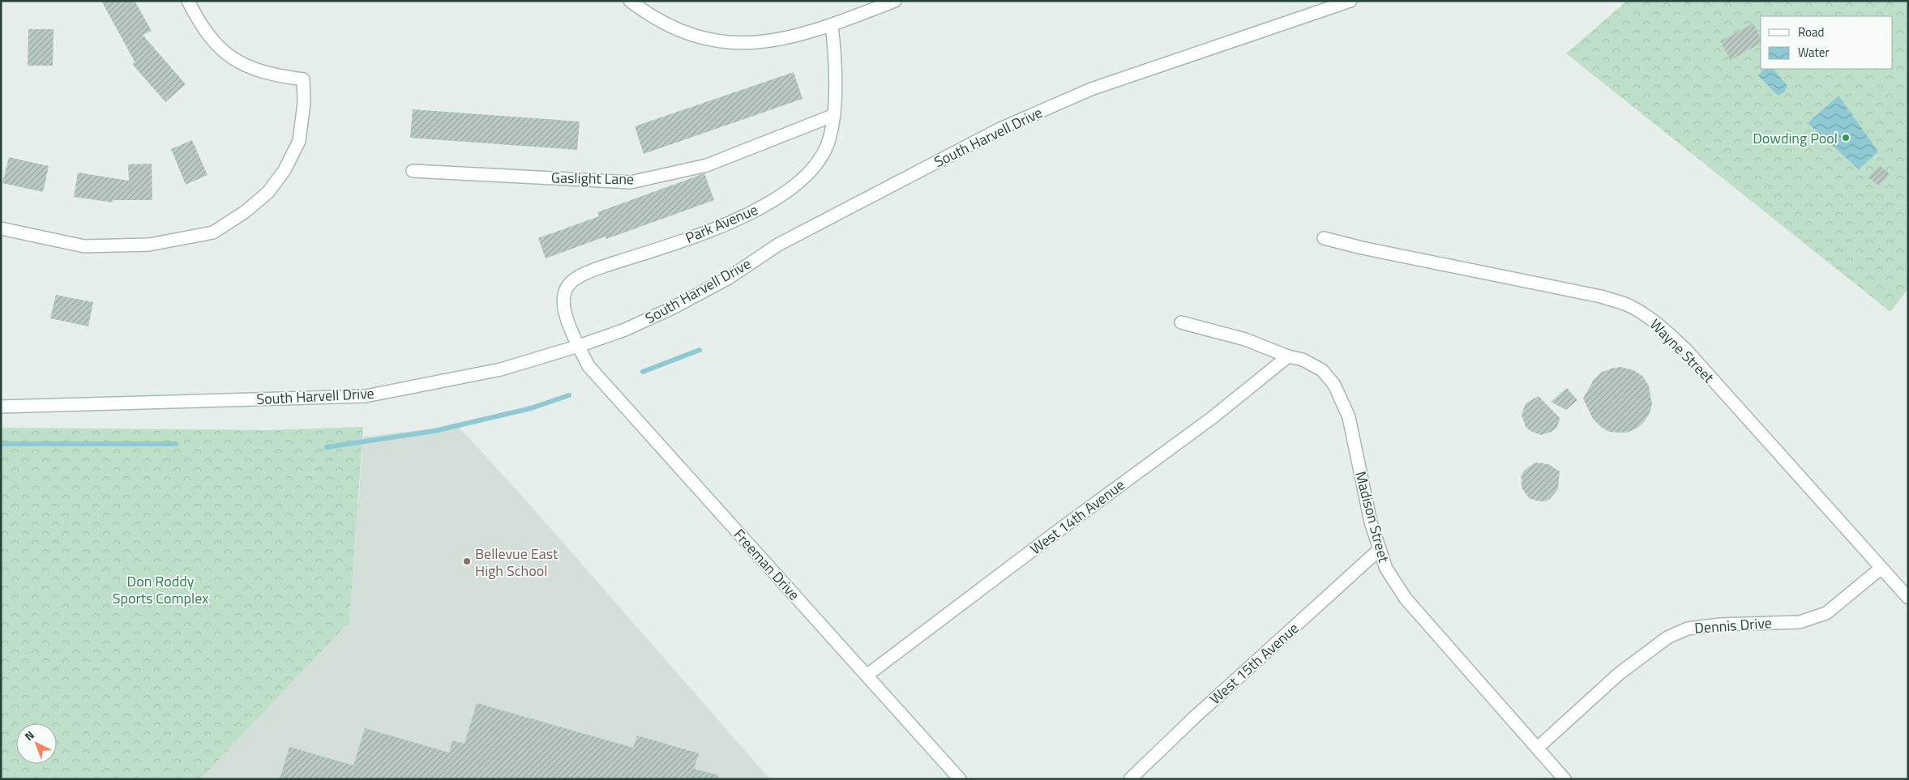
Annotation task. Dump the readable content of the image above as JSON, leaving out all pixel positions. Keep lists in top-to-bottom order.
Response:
{
  "streets": {
    "street": [
      "South Harvell Drive",
      "Gaslight Lane",
      "Park Avenue",
      "Wayne Street",
      "West 14th Avenue",
      "Madison Street",
      "Freeman Drive",
      "Dennis Drive",
      "West 15th Avenue"
    ]
  },
  "crossings": [
    ["South Harvell Drive", "Park Avenue"],
    ["South Harvell Drive", "Freeman Drive"],
    ["Gaslight Lane", "Park Avenue"],
    ["Park Avenue", "Freeman Drive"],
    ["Wayne Street", "Dennis Drive"],
    ["West 14th Avenue", "Madison Street"],
    ["West 14th Avenue", "Freeman Drive"],
    ["Madison Street", "Dennis Drive"],
    ["Madison Street", "West 15th Avenue"]
  ],
  "parks": ["Don Roddy Sports Complex"],
  "places": ["Dowding Pool", "Bellevue East High School"],
  "legend": ["Road", "Water"],
  "north": "top left"
}
